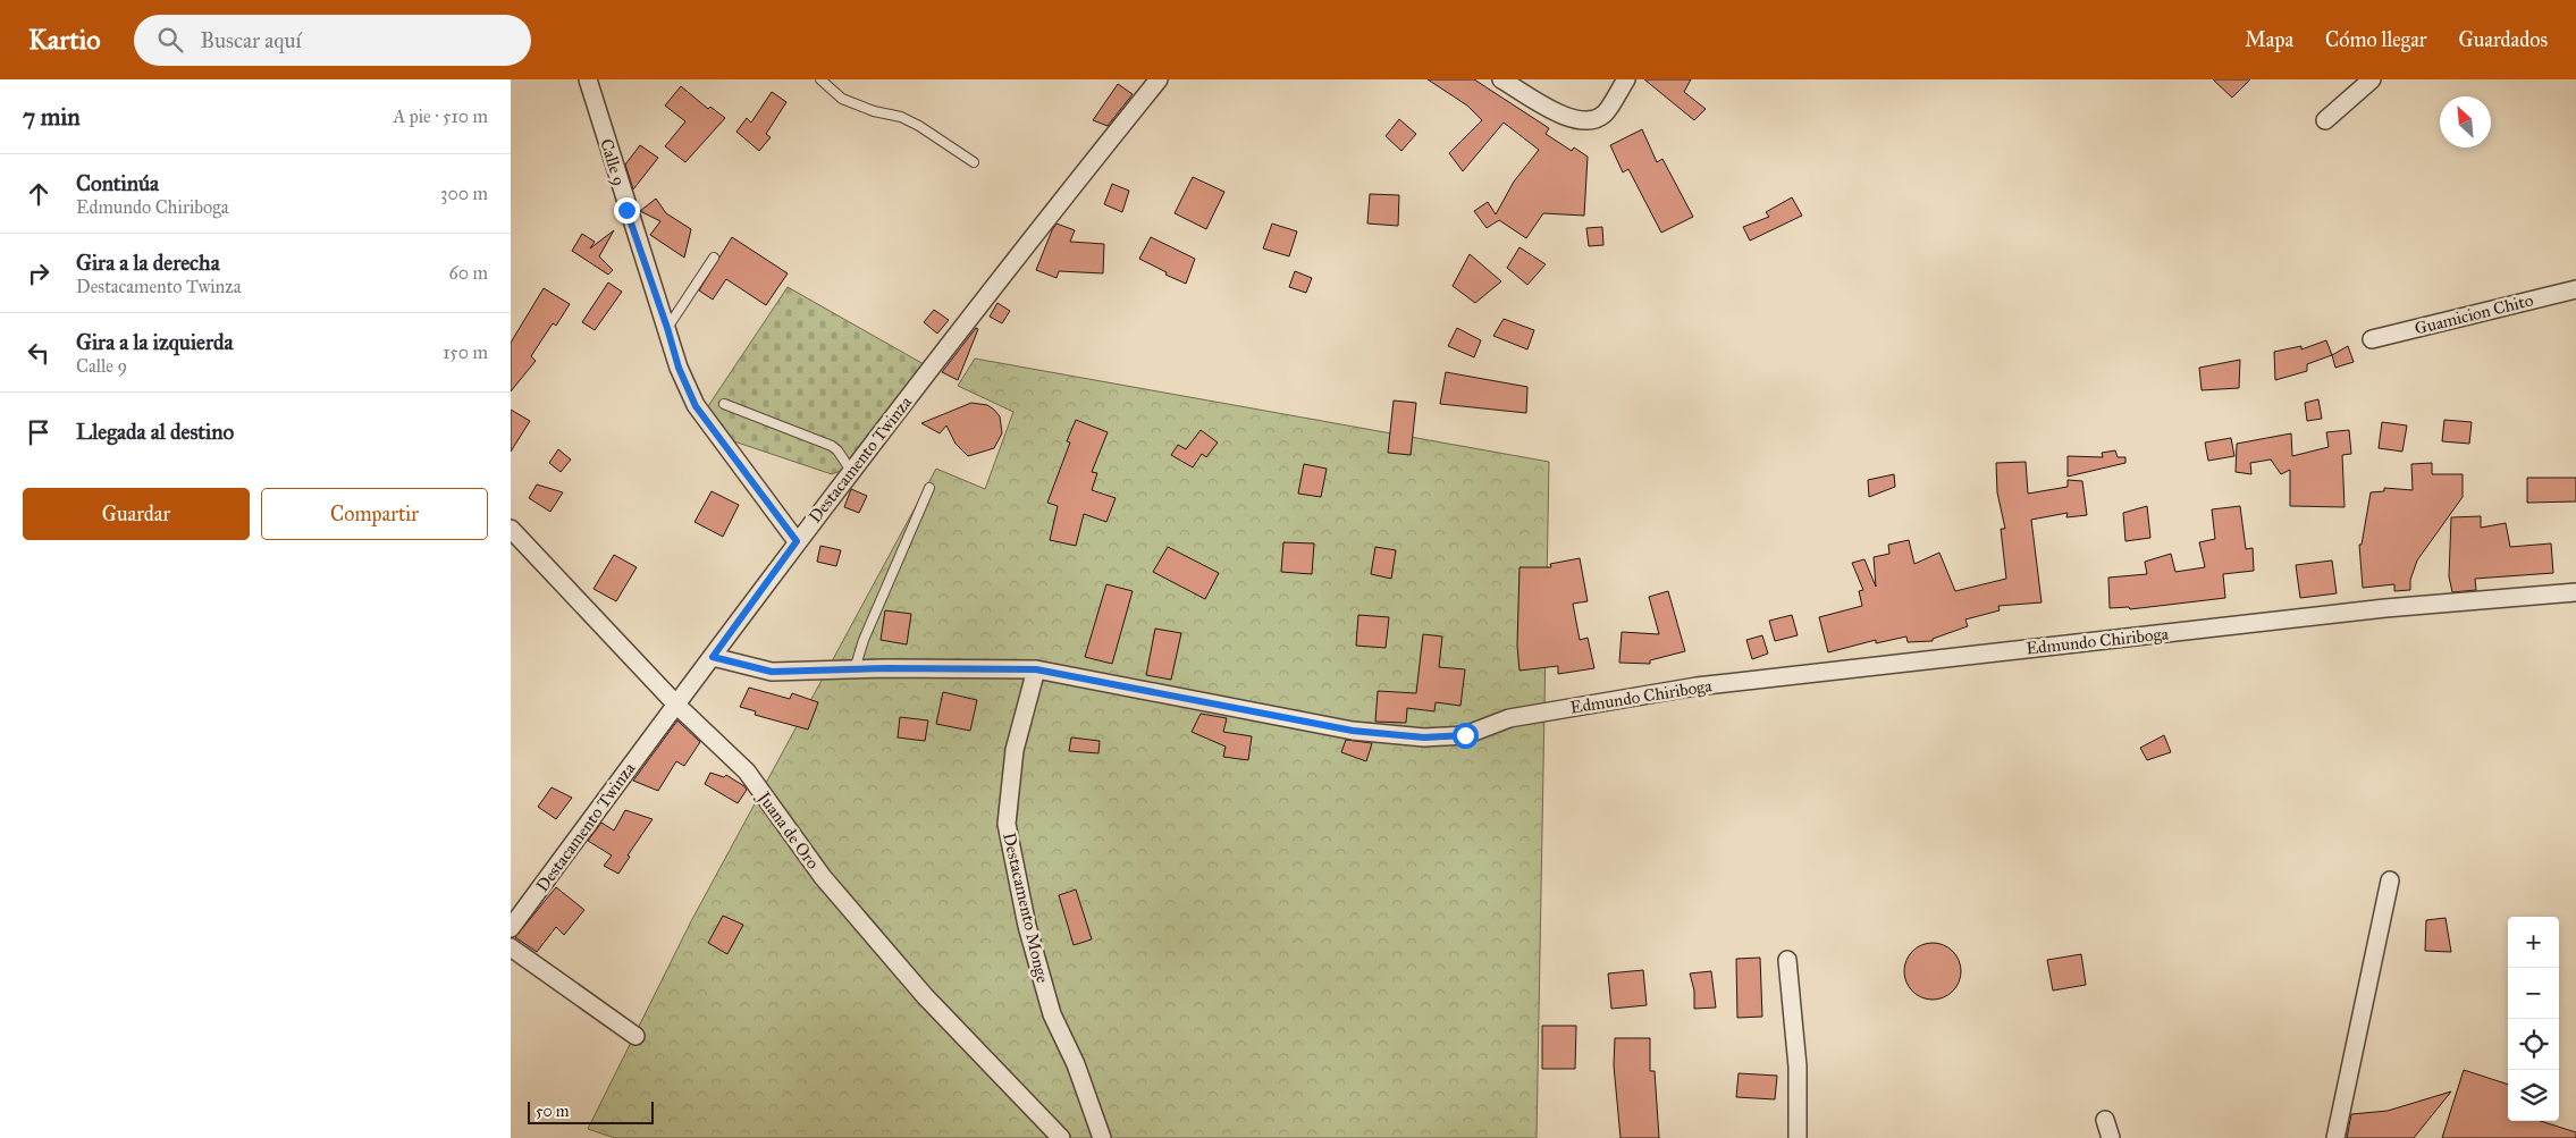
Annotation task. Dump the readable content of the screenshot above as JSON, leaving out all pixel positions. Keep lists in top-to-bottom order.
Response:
{
  "streets": {
    "street": [
      "Calle 9",
      "Guamicion Chito",
      "Destacamento Twinza",
      "Edmundo Chiriboga",
      "Juana de Oro",
      "Destacamento Monge"
    ]
  },
  "crossings": [
    ["Calle 9", "Destacamento Twinza"],
    ["Destacamento Twinza", "Edmundo Chiriboga"],
    ["Destacamento Twinza", "Juana de Oro"],
    ["Edmundo Chiriboga", "Destacamento Monge"]
  ],
  "scale_bar": "50 m",
  "north": "top left",
  "page": {
    "header": "Kartio",
    "search": "Buscar aquí",
    "nav": ["Mapa", "Cómo llegar", "Guardados"],
    "heading": ["7 min", "A pie · 510 m"],
    "list": [
      ["Continúa", "Edmundo Chiriboga", "300 m"],
      ["Gira a la derecha", "Destacamento Twinza", "60 m"],
      ["Gira a la izquierda", "Calle 9", "150 m"],
      "Llegada al destino"
    ],
    "buttons": ["Guardar", "Compartir"],
    "map_buttons": ["+", "−"],
    "scale": "50 m"
  }
}
